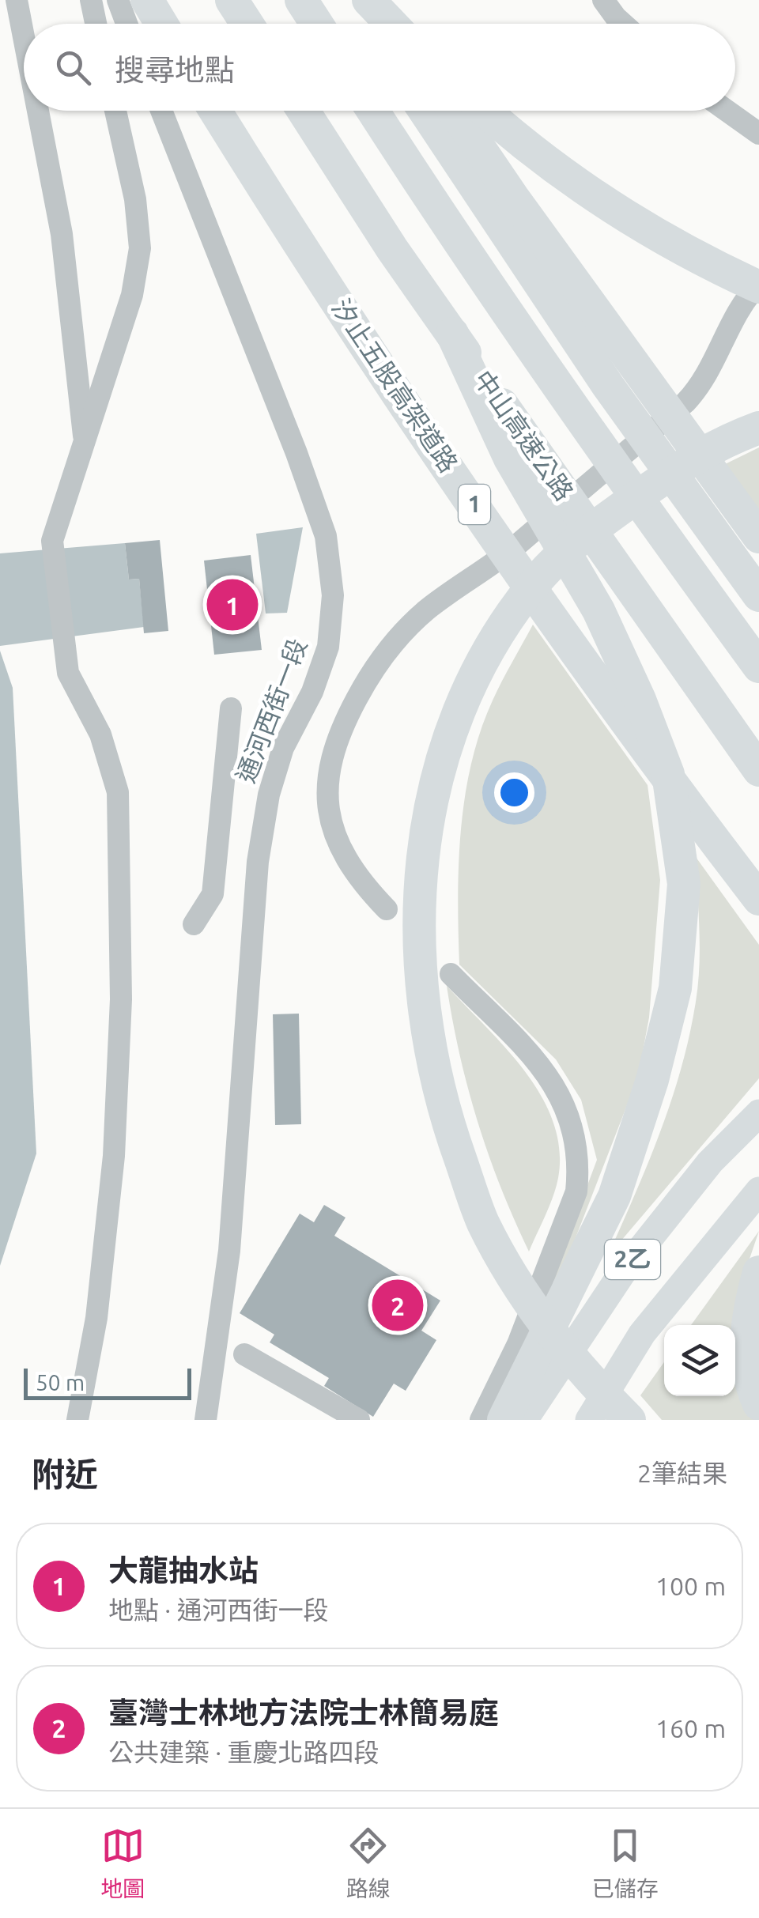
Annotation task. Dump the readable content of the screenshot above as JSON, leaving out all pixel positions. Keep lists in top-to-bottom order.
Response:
{
  "streets": {
    "highway": ["汐止五股高架道路", "中山高速公路", "1"],
    "main road": ["2乙"],
    "street": ["通河西街一段"]
  },
  "scale_bar": "50 m",
  "page": {
    "search": "搜尋地點",
    "pins": ["1", "2"],
    "scale": "50 m",
    "heading": ["附近", "2筆結果"],
    "list": [
      {
        "mark": "1",
        "name": "大龍抽水站",
        "note": "地點 · 通河西街一段",
        "value": "100 m"
      },
      {
        "mark": "2",
        "name": "臺灣士林地方法院士林簡易庭",
        "note": "公共建築 · 重慶北路四段",
        "value": "160 m"
      }
    ],
    "nav": ["地圖", "路線", "已儲存"]
  }
}
